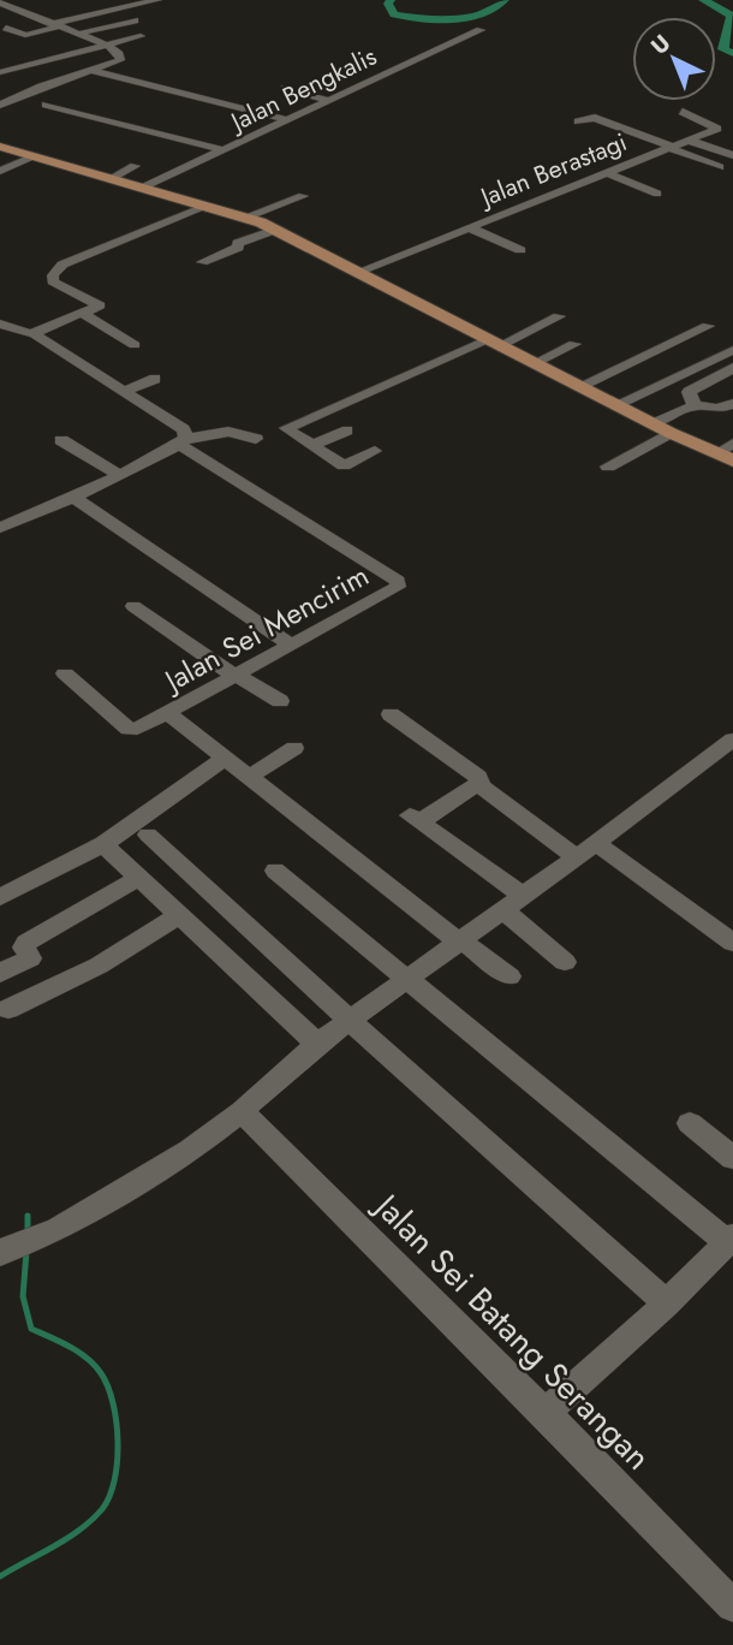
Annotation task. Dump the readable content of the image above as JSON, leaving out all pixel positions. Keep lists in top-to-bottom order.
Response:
{
  "streets": {
    "street": [
      "Jalan Bengkalis",
      "Jalan Berastagi",
      "Jalan Sei Mencirim",
      "Jalan Sei Batang Serangan"
    ]
  },
  "north": "top left"
}
